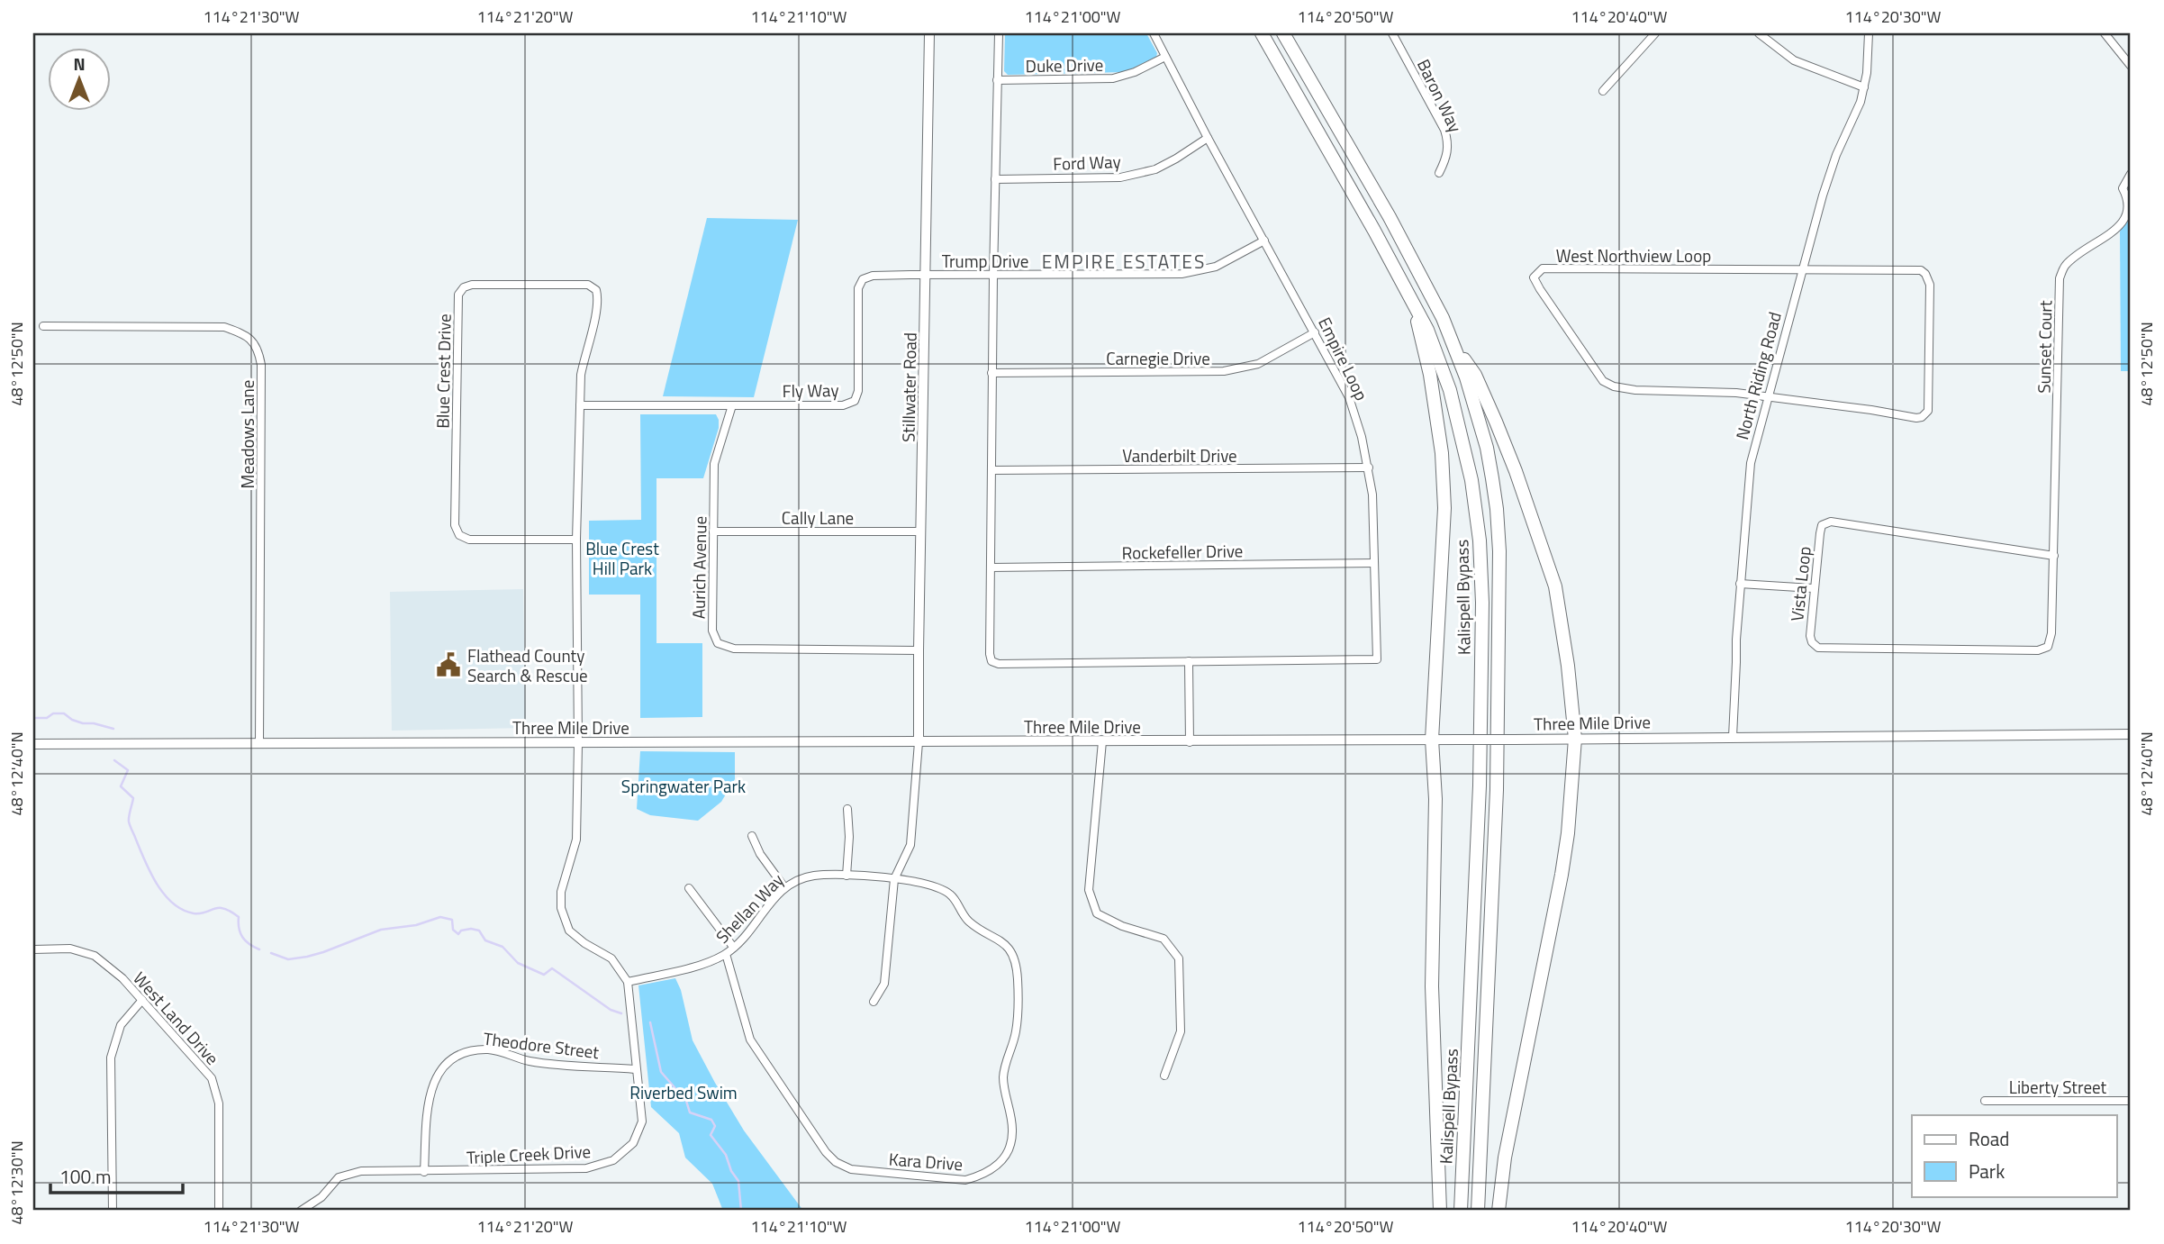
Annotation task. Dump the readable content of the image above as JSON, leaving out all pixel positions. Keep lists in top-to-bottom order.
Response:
{
  "streets": {
    "highway": ["Kalispell Bypass"],
    "main road": ["Stillwater Road", "Three Mile Drive"],
    "street": [
      "Duke Drive",
      "Baron Way",
      "Ford Way",
      "West Northview Loop",
      "Trump Drive",
      "Sunset Court",
      "Carnegie Drive",
      "Empire Loop",
      "Blue Crest Drive",
      "North Riding Road",
      "Fly Way",
      "Meadows Lane",
      "Vanderbilt Drive",
      "Cally Lane",
      "Rockefeller Drive",
      "Aurich Avenue",
      "Vista Loop",
      "Shellan Way",
      "West Land Drive",
      "Theodore Street",
      "Liberty Street",
      "Triple Creek Drive",
      "Kara Drive"
    ]
  },
  "crossings": [
    ["Duke Drive", "Empire Loop"],
    ["Ford Way", "Empire Loop"],
    ["West Northview Loop", "North Riding Road"],
    ["Trump Drive", "Empire Loop"],
    ["Trump Drive", "Stillwater Road"],
    ["Trump Drive", "Fly Way"],
    ["Sunset Court", "Vista Loop"],
    ["Carnegie Drive", "Empire Loop"],
    ["Empire Loop", "Vanderbilt Drive"],
    ["Empire Loop", "Rockefeller Drive"],
    ["Blue Crest Drive", "Fly Way"],
    ["Blue Crest Drive", "Three Mile Drive"],
    ["North Riding Road", "Three Mile Drive"],
    ["Stillwater Road", "Fly Way"],
    ["Stillwater Road", "Cally Lane"],
    ["Stillwater Road", "Aurich Avenue"],
    ["Stillwater Road", "Three Mile Drive"],
    ["Fly Way", "Aurich Avenue"],
    ["Meadows Lane", "Three Mile Drive"],
    ["Cally Lane", "Aurich Avenue"],
    ["Shellan Way", "Triple Creek Drive"],
    ["Shellan Way", "Kara Drive"],
    ["Theodore Street", "Triple Creek Drive"]
  ],
  "districts": ["EMPIRE ESTATES"],
  "parks": ["Blue Crest Hill Park", "Springwater Park", "Riverbed Swim"],
  "places": {
    "public building": ["Flathead County Search & Rescue"]
  },
  "legend": ["Road", "Park"],
  "scale_bar": "100 m",
  "north": "top",
  "coordinates": [
    "114°21'30\"W",
    "114°21'20\"W",
    "114°21'10\"W",
    "114°21'00\"W",
    "114°20'50\"W",
    "114°20'40\"W",
    "114°20'30\"W",
    "48°12'50\"N",
    "48°12'40\"N",
    "48°12'30\"N"
  ]
}
